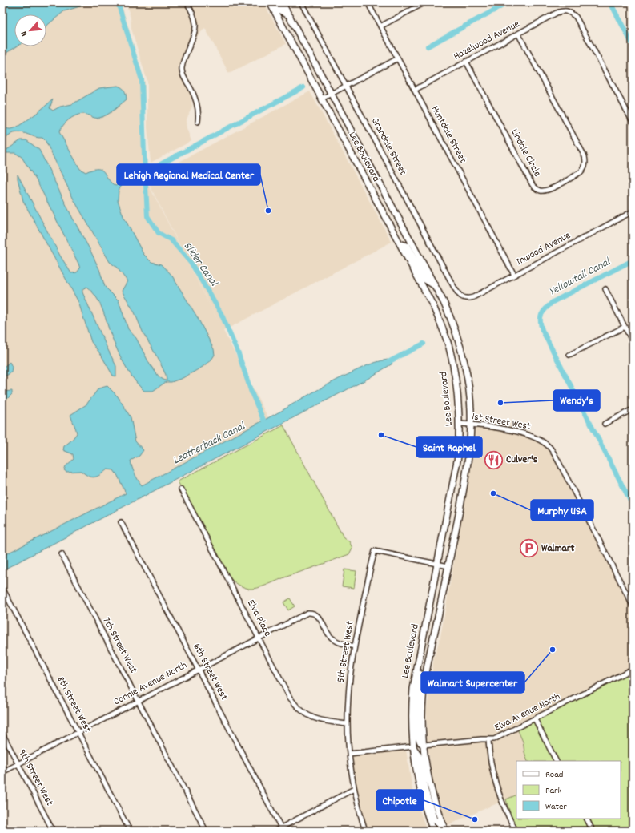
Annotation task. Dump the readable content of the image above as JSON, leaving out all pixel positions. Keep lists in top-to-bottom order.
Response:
{
  "streets": {
    "main road": ["Lee Boulevard"],
    "street": [
      "Hazelwood Avenue",
      "Huntdale Street",
      "Grandale Street",
      "Lindale Circle",
      "Inwood Avenue",
      "1st Street West",
      "Elva Place",
      "7th Street West",
      "5th Street West",
      "6th Street West",
      "Connie Avenue North",
      "8th Street West",
      "Elva Avenue North",
      "9th Street West"
    ]
  },
  "crossings": [
    ["Hazelwood Avenue", "Huntdale Street"],
    ["Hazelwood Avenue", "Lindale Circle"],
    ["Huntdale Street", "Inwood Avenue"],
    ["Grandale Street", "Inwood Avenue"],
    ["Lee Boulevard", "1st Street West"],
    ["Lee Boulevard", "5th Street West"],
    ["Lee Boulevard", "Elva Avenue North"],
    ["Elva Place", "5th Street West"],
    ["Elva Place", "Connie Avenue North"],
    ["7th Street West", "Connie Avenue North"],
    ["5th Street West", "Connie Avenue North"],
    ["6th Street West", "Connie Avenue North"],
    ["Connie Avenue North", "8th Street West"],
    ["Connie Avenue North", "9th Street West"]
  ],
  "water": ["Slider Canal", "Yellowtail Canal", "Leatherback Canal"],
  "places": {
    "other": [
      "Lehigh Regional Medical Center",
      "Wendy's",
      "Saint Raphel",
      "Murphy USA",
      "Walmart Supercenter",
      "Chipotle"
    ],
    "restaurant": ["Culver's"],
    "parking": ["Walmart"]
  },
  "legend": ["Road", "Park", "Water"],
  "north": "bottom left"
}
